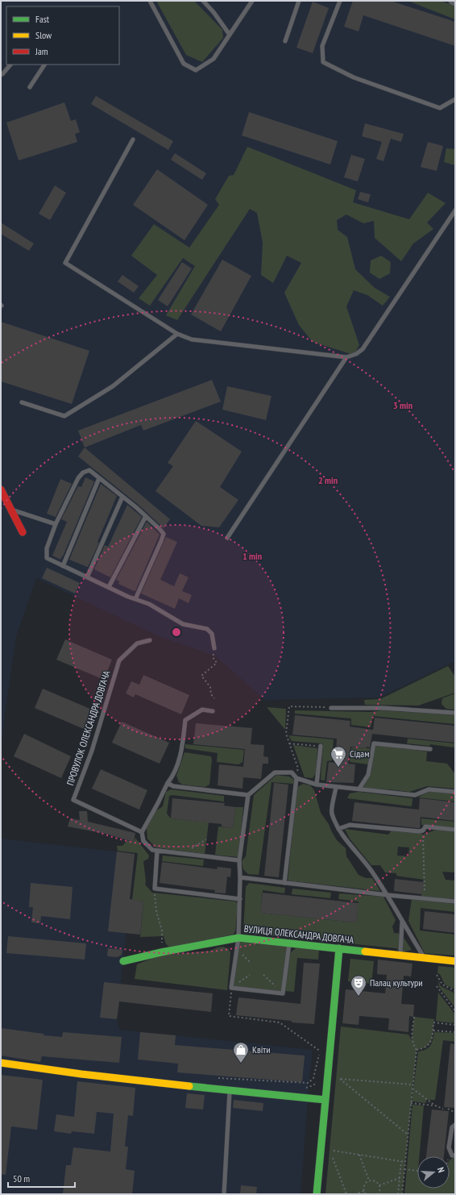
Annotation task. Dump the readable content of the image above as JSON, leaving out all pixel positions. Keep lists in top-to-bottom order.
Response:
{
  "streets": {
    "street": ["ВУЛИЦЯ ОЛЕКСАНДРА ДОВГАЧА"],
    "lane": ["ПРОВУЛОК ОЛЕКСАНДРА ДОВГАЧА"]
  },
  "places": {
    "supermarket": ["Сідам"],
    "theatre": ["Палац культури"],
    "shop": ["Квіти"]
  },
  "legend": ["Fast", "Slow", "Jam"],
  "scale_bar": "50 m",
  "north": "right",
  "rings": ["3 min", "2 min", "1 min"]
}
